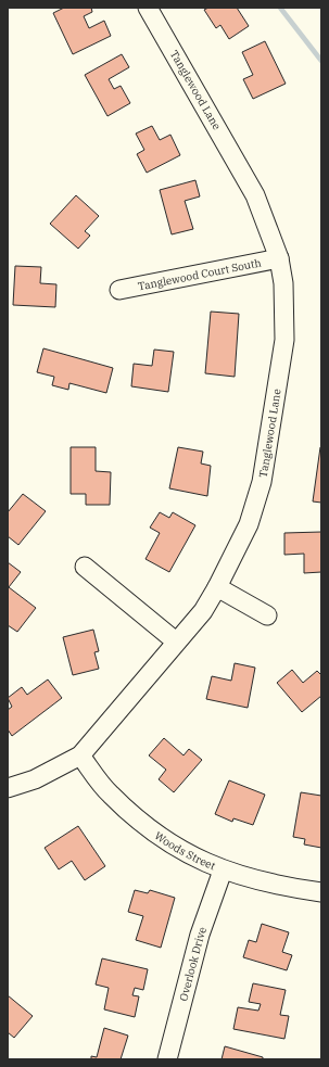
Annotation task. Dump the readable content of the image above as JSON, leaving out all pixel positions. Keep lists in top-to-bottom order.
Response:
{
  "streets": {
    "street": [
      "Tanglewood Lane",
      "Tanglewood Court South",
      "Woods Street",
      "Overlook Drive"
    ]
  },
  "crossings": [
    ["Tanglewood Lane", "Tanglewood Court South"],
    ["Tanglewood Lane", "Woods Street"],
    ["Woods Street", "Overlook Drive"]
  ]
}
